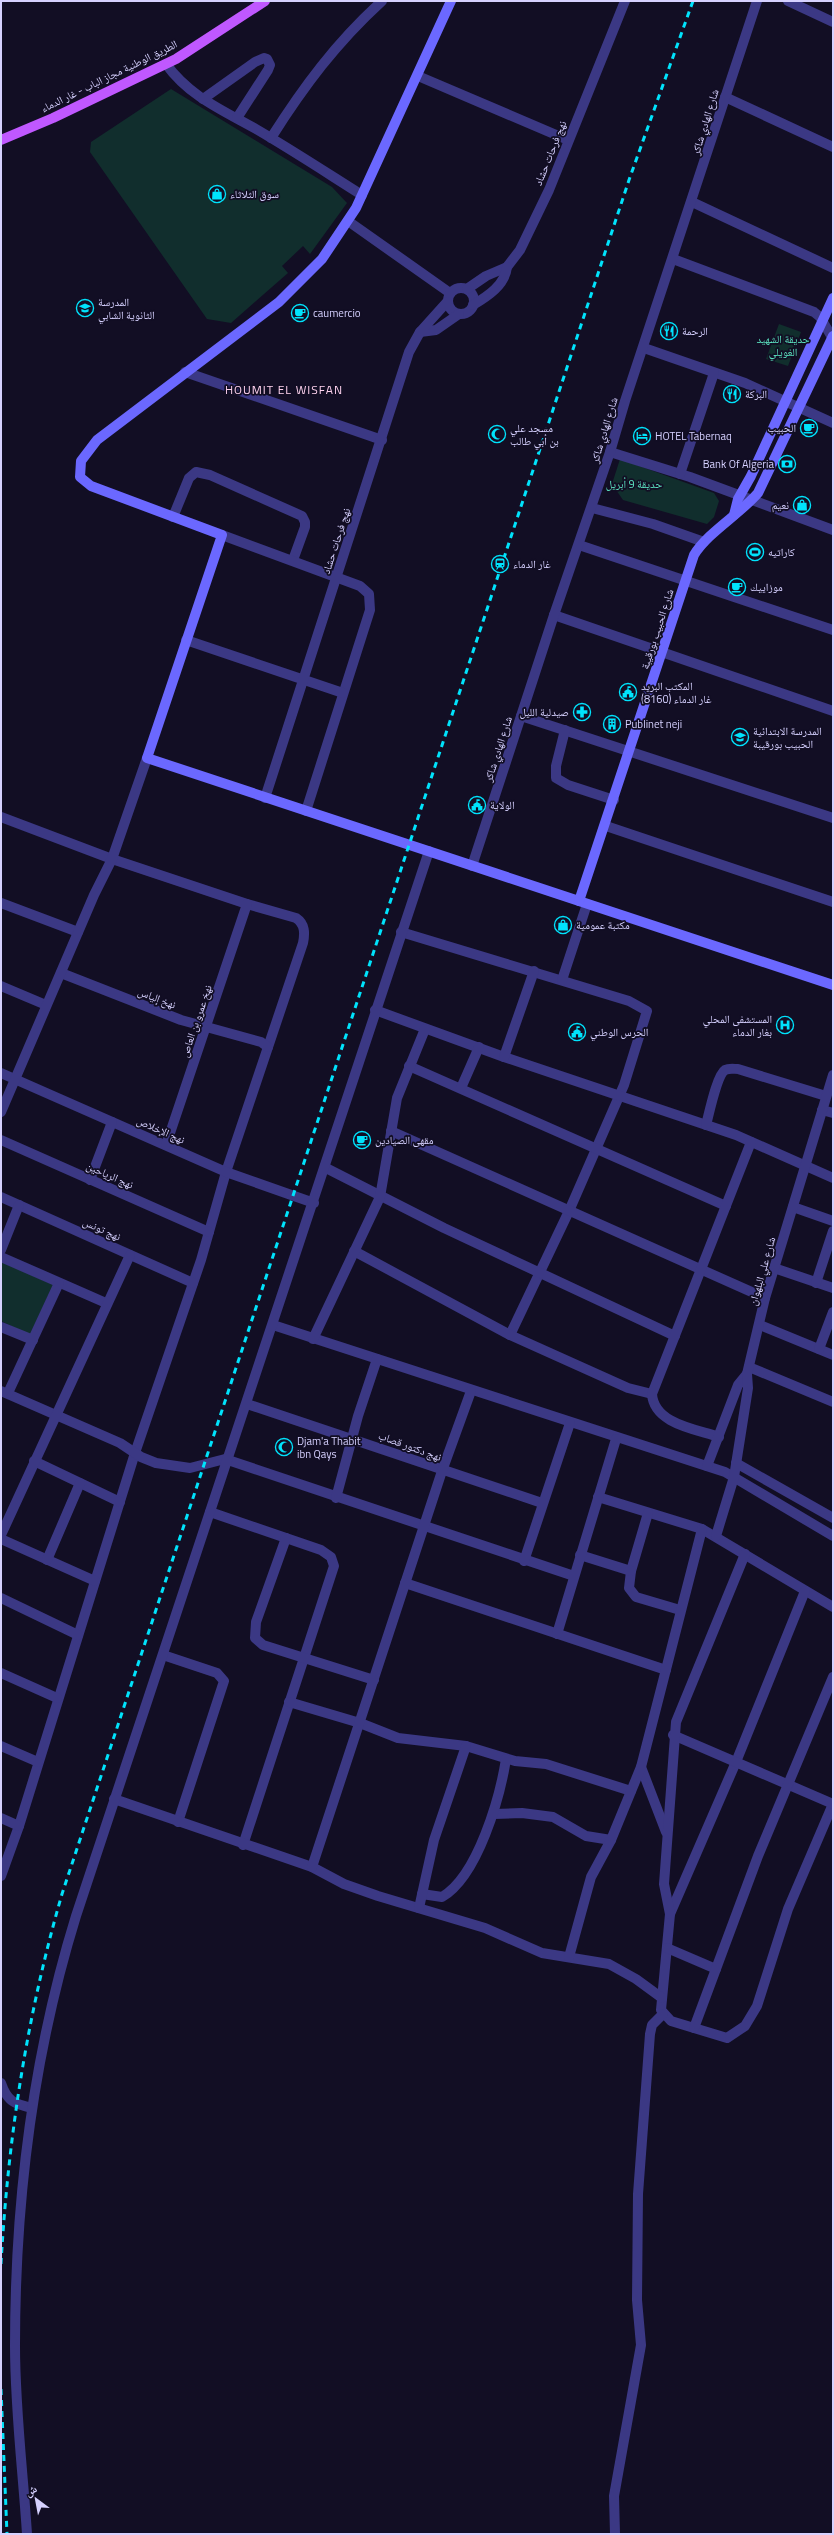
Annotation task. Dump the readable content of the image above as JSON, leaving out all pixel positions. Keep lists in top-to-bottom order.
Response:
{
  "streets": {
    "main road": ["الطريق الوطنية مجاز الباب - غار الدماء"],
    "street": [
      "شارع الهادي شاكر",
      "نهج فرحات حشاد",
      "شارع الحبيب بورقيبة",
      "نهخ إلياس",
      "نهخ عمرو بن العاص",
      "نهج الإخلاص",
      "نهج الرياحين",
      "نهج تونس",
      "شارع علي البلهوان",
      "نهج دكتور قصاب"
    ]
  },
  "crossings": [
    ["نهخ إلياس", "نهخ عمرو بن العاص"],
    ["نهخ عمرو بن العاص", "نهج الإخلاص"]
  ],
  "districts": ["HOUMIT EL WISFAN"],
  "parks": ["حديقة الشهيد الغويلي", "حديقة 9 أبريل"],
  "places": {
    "shop": ["سوق الثلاثاء", "نعيم", "مكتبة عمومية"],
    "school or university": ["المدرسة الثانوية الشابي", "المدرسة الابتدائية الحبيب بورقيبة"],
    "cafe": [
      "caumercio",
      "الحبيب",
      "موزاييك",
      "مقهى الصيادين"
    ],
    "restaurant": ["الرحمة", "البركة"],
    "mosque": ["مسجد علي بن أبي طالب", "Djam'a Thabit ibn Qays"],
    "hotel": ["HOTEL Tabernaq"],
    "bank": ["Bank Of Algeria"],
    "sports": ["كاراتيه"],
    "station": ["غار الدماء"],
    "public building": ["المكتب البريد غار الدماء (8160)", "الولاية", "الحرس الوطني"],
    "pharmacy": ["صيدلية الليل"],
    "building": ["Publinet neji"],
    "hospital": ["المستشفى المحلي بغار الدماء"]
  },
  "north": "top left"
}
